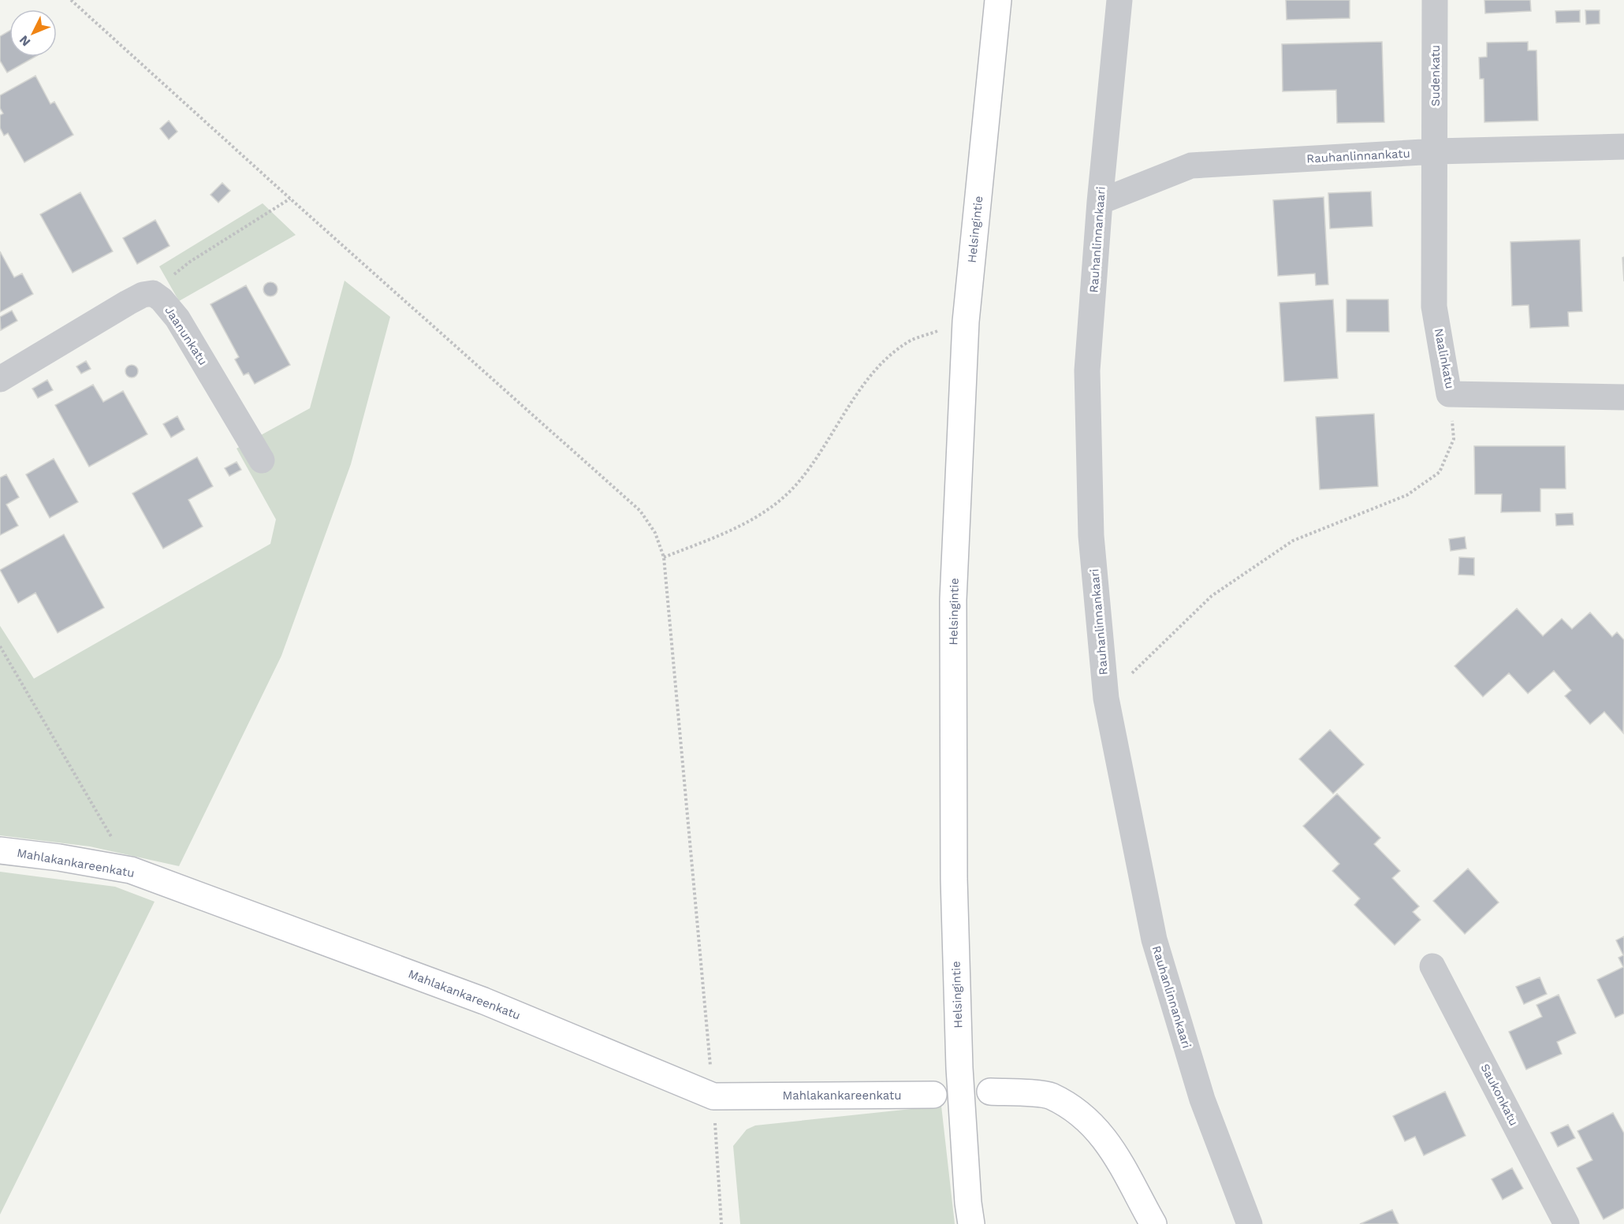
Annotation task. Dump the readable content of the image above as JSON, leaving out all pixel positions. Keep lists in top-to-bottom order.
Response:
{
  "streets": {
    "main road": ["Helsingintie", "Mahlakankareenkatu"],
    "street": [
      "Sudenkatu",
      "Rauhanlinnankatu",
      "Rauhanlinnankaari",
      "Jaanunkatu",
      "Naalinkatu",
      "Saukonkatu"
    ]
  },
  "crossings": [
    ["Sudenkatu", "Rauhanlinnankatu"],
    ["Sudenkatu", "Naalinkatu"],
    ["Rauhanlinnankatu", "Rauhanlinnankaari"],
    ["Rauhanlinnankatu", "Naalinkatu"]
  ],
  "north": "bottom left"
}
